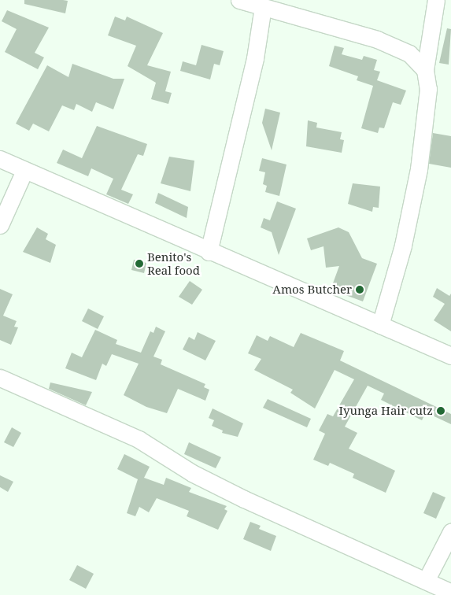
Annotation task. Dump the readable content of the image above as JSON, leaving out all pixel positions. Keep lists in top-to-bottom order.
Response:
{
  "places": ["Benito's Real food", "Amos Butcher", "Iyunga Hair cutz"]
}
